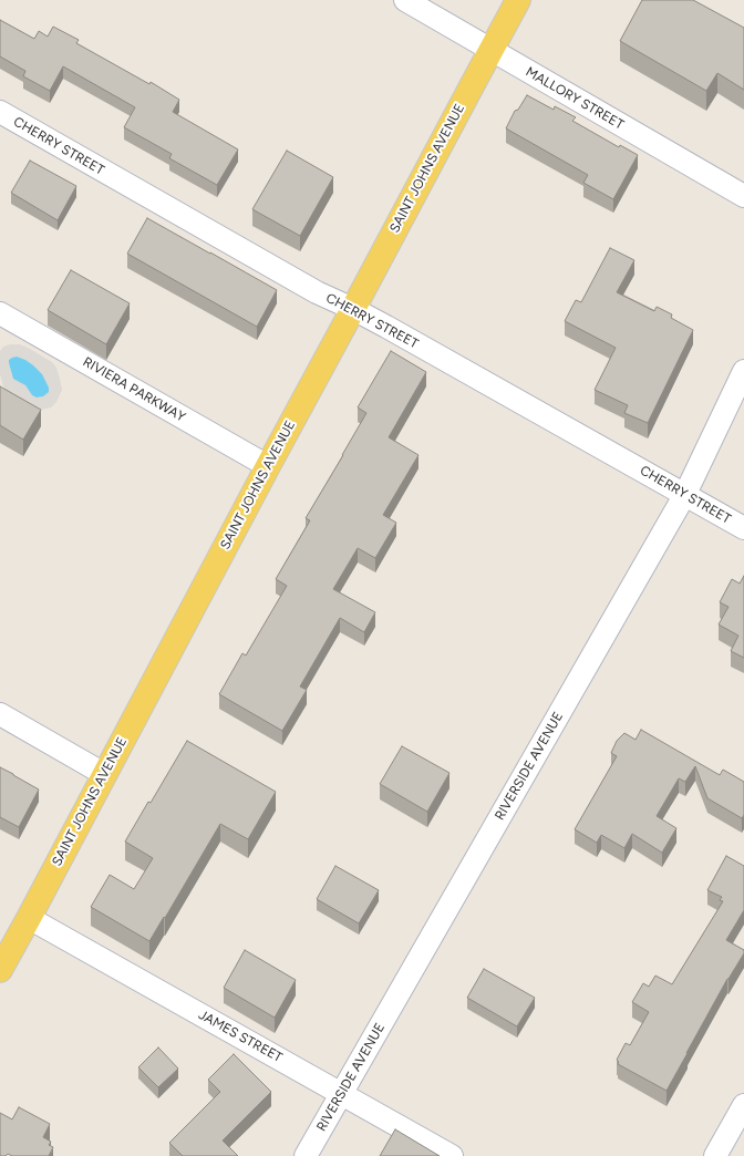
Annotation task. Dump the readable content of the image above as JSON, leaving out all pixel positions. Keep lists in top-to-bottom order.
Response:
{
  "streets": {
    "main road": ["SAINT JOHNS AVENUE"],
    "street": [
      "MALLORY STREET",
      "CHERRY STREET",
      "RIVIERA PARKWAY",
      "RIVERSIDE AVENUE",
      "JAMES STREET"
    ]
  },
  "crossings": [
    ["MALLORY STREET", "SAINT JOHNS AVENUE"],
    ["CHERRY STREET", "SAINT JOHNS AVENUE"],
    ["CHERRY STREET", "RIVERSIDE AVENUE"],
    ["SAINT JOHNS AVENUE", "RIVIERA PARKWAY"],
    ["SAINT JOHNS AVENUE", "JAMES STREET"],
    ["RIVERSIDE AVENUE", "JAMES STREET"]
  ]
}
